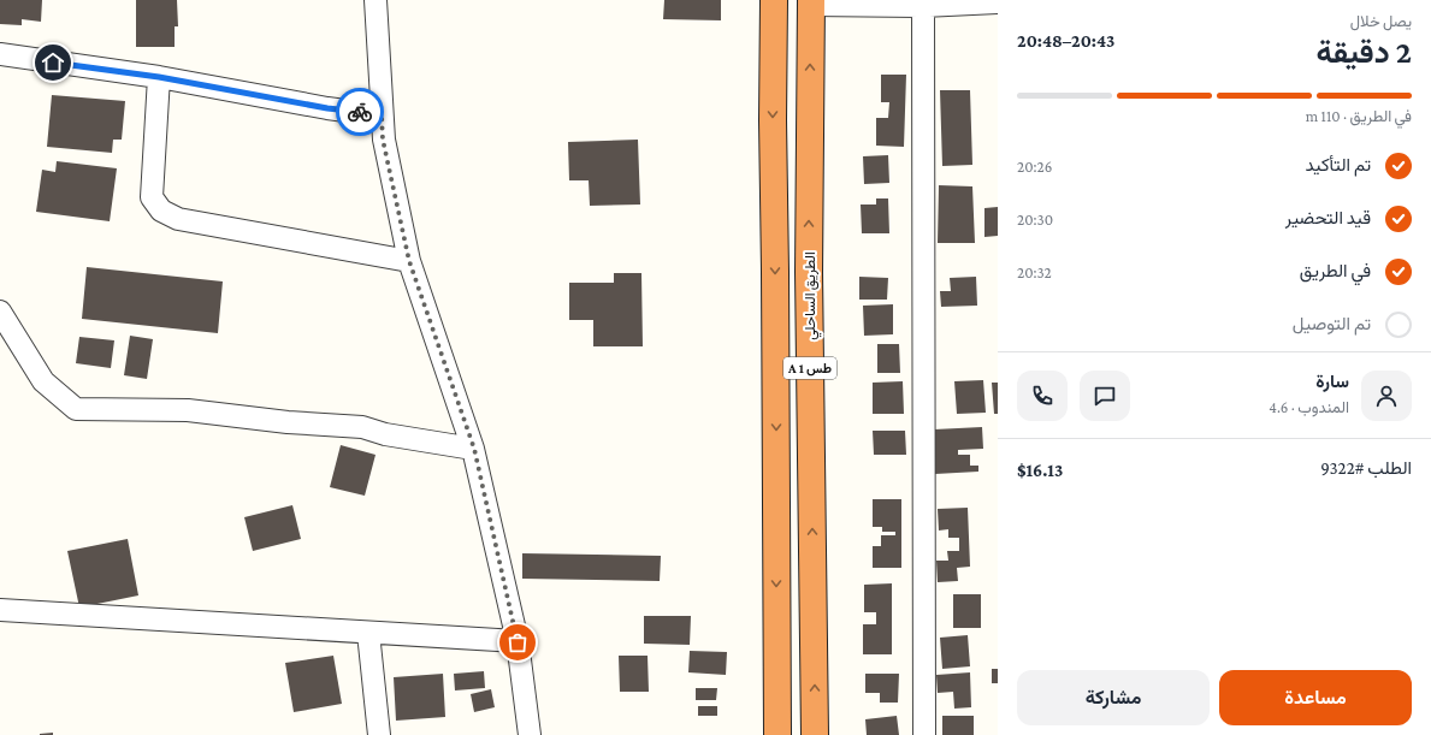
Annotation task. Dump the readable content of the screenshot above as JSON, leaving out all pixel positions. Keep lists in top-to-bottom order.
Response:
{
  "streets": {
    "highway": ["الطريق الساحلي", "A 1 طس"]
  },
  "page": {
    "heading": ["2 دقيقة", "يصل خلال", "20:43–20:48"],
    "panel": [
      "سارة",
      "المندوب · 4.6",
      "الطلب #9322",
      "$16.13"
    ],
    "bar": "في الطريق · 110 m",
    "list": [
      ["تم التأكيد", "20:26"],
      ["قيد التحضير", "20:30"],
      ["في الطريق", "20:32"],
      "تم التوصيل"
    ],
    "buttons": ["مساعدة", "مشاركة"]
  }
}
